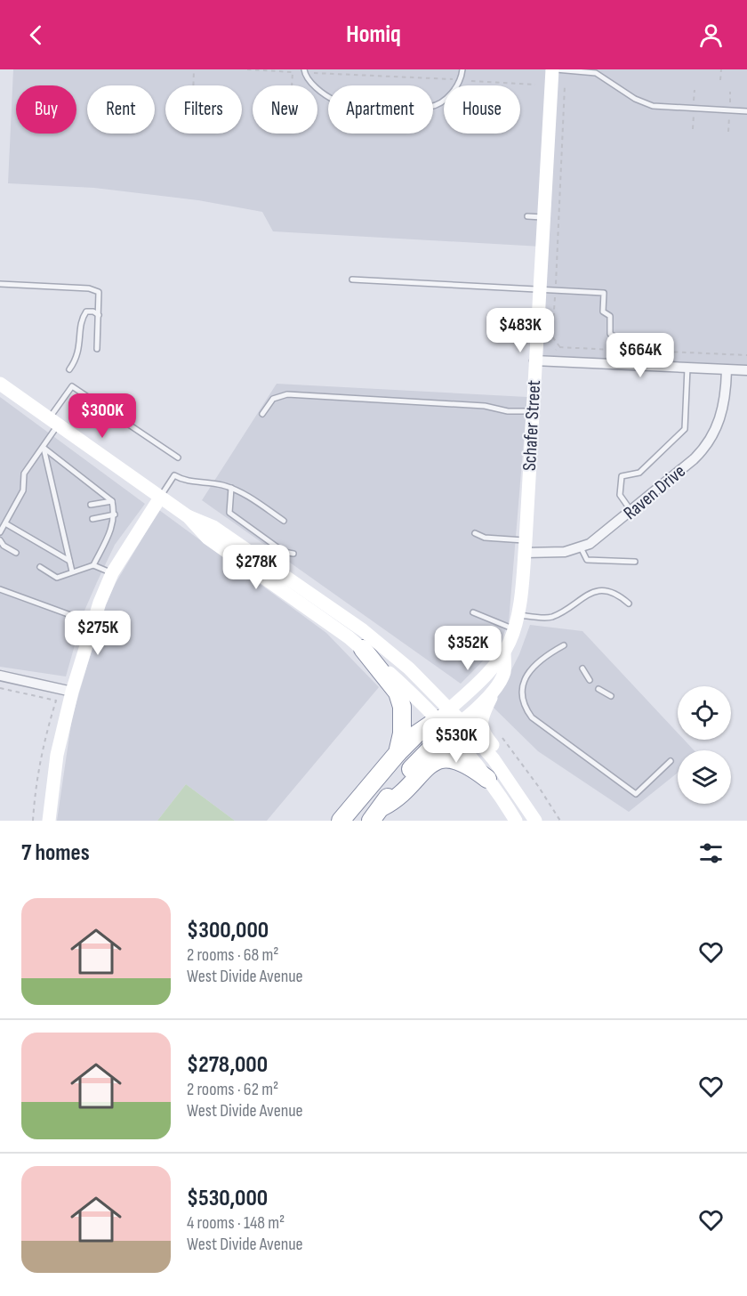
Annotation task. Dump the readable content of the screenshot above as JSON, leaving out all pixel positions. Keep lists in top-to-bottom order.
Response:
{
  "streets": {
    "street": ["Schafer Street", "Raven Drive"]
  },
  "crossings": [
    ["Schafer Street", "Raven Drive"]
  ],
  "page": {
    "header": "Homiq",
    "chip": [
      "Buy",
      "Rent",
      "Filters",
      "New",
      "Apartment",
      "House"
    ],
    "price": [
      "$483K",
      "$664K",
      "$300K",
      "$278K",
      "$275K",
      "$352K",
      "$530K"
    ],
    "heading": "7 homes",
    "list": [
      {
        "name": "$300,000",
        "note": "2 rooms · 68 m² · West Divide Avenue"
      },
      {
        "name": "$278,000",
        "note": "2 rooms · 62 m² · West Divide Avenue"
      },
      {
        "name": "$530,000",
        "note": "4 rooms · 148 m² · West Divide Avenue"
      }
    ]
  }
}
